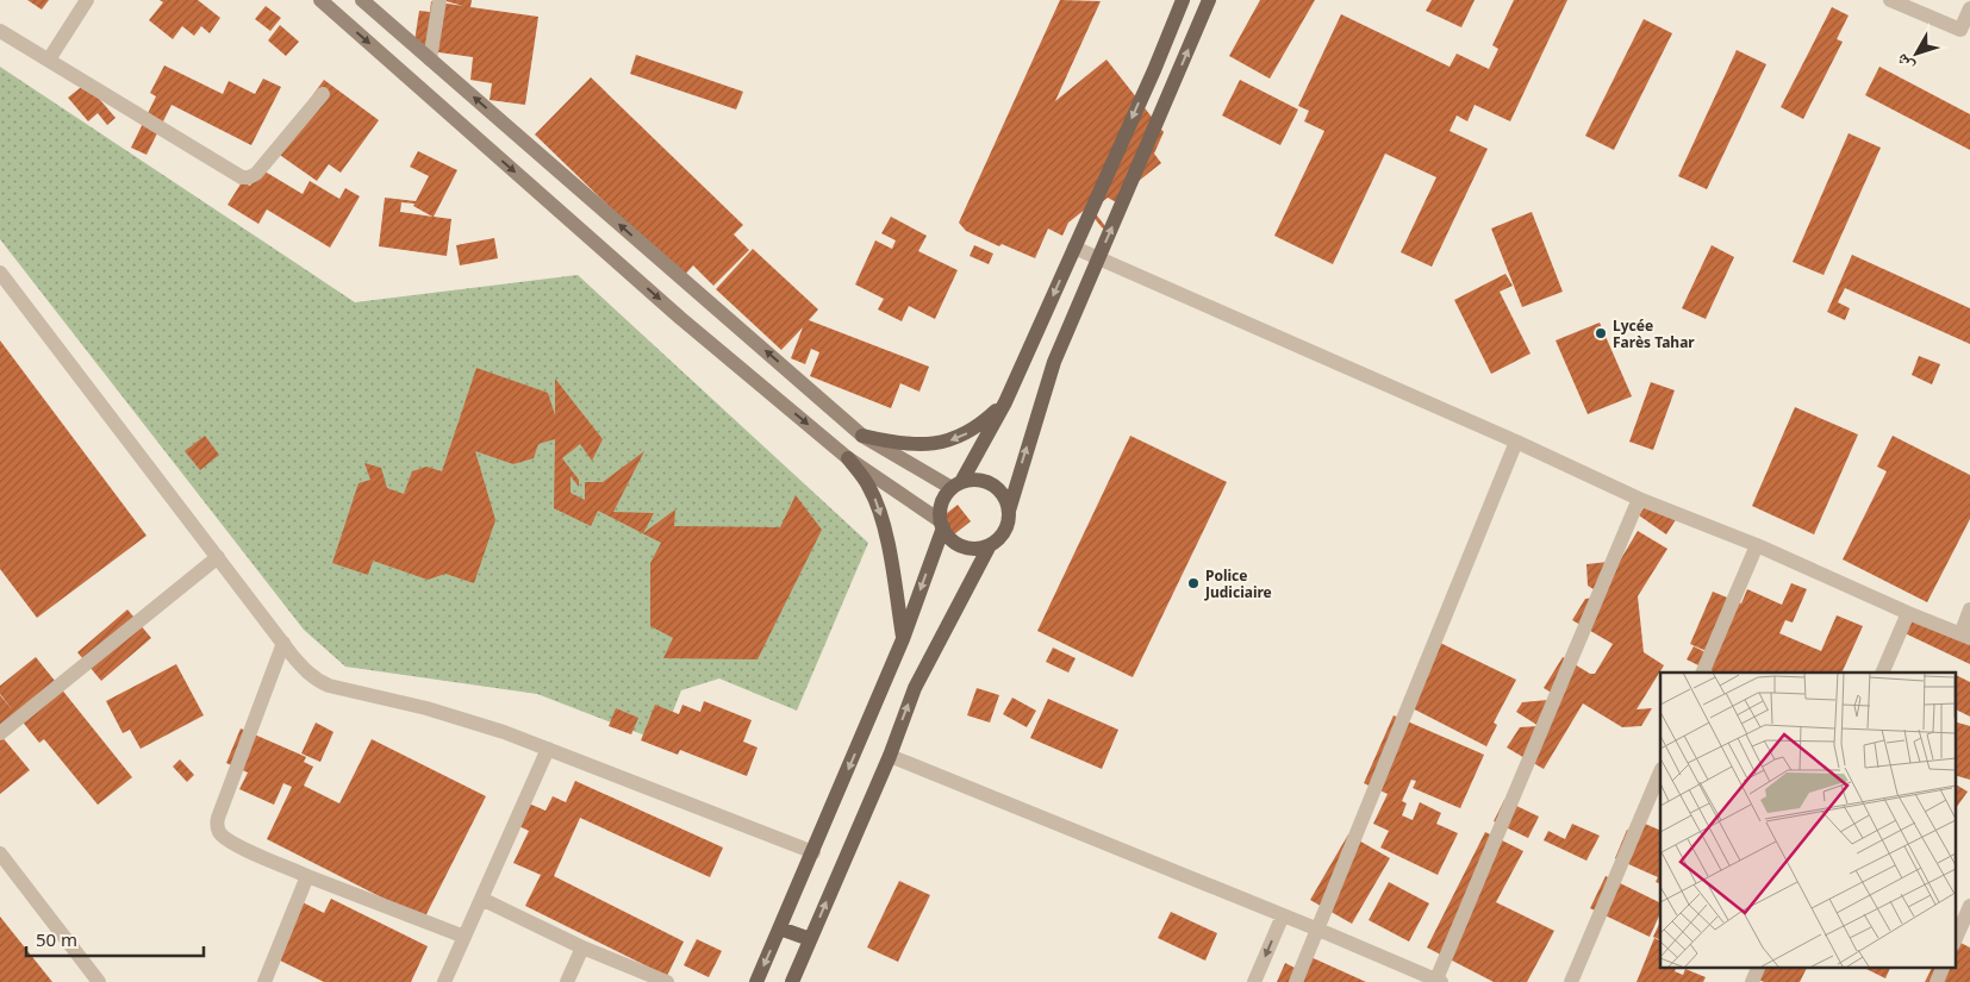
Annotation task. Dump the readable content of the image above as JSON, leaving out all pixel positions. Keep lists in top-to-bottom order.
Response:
{
  "places": ["Lycée Farès Tahar", "Police Judiciaire"],
  "scale_bar": "50 m",
  "north": "bottom left"
}
